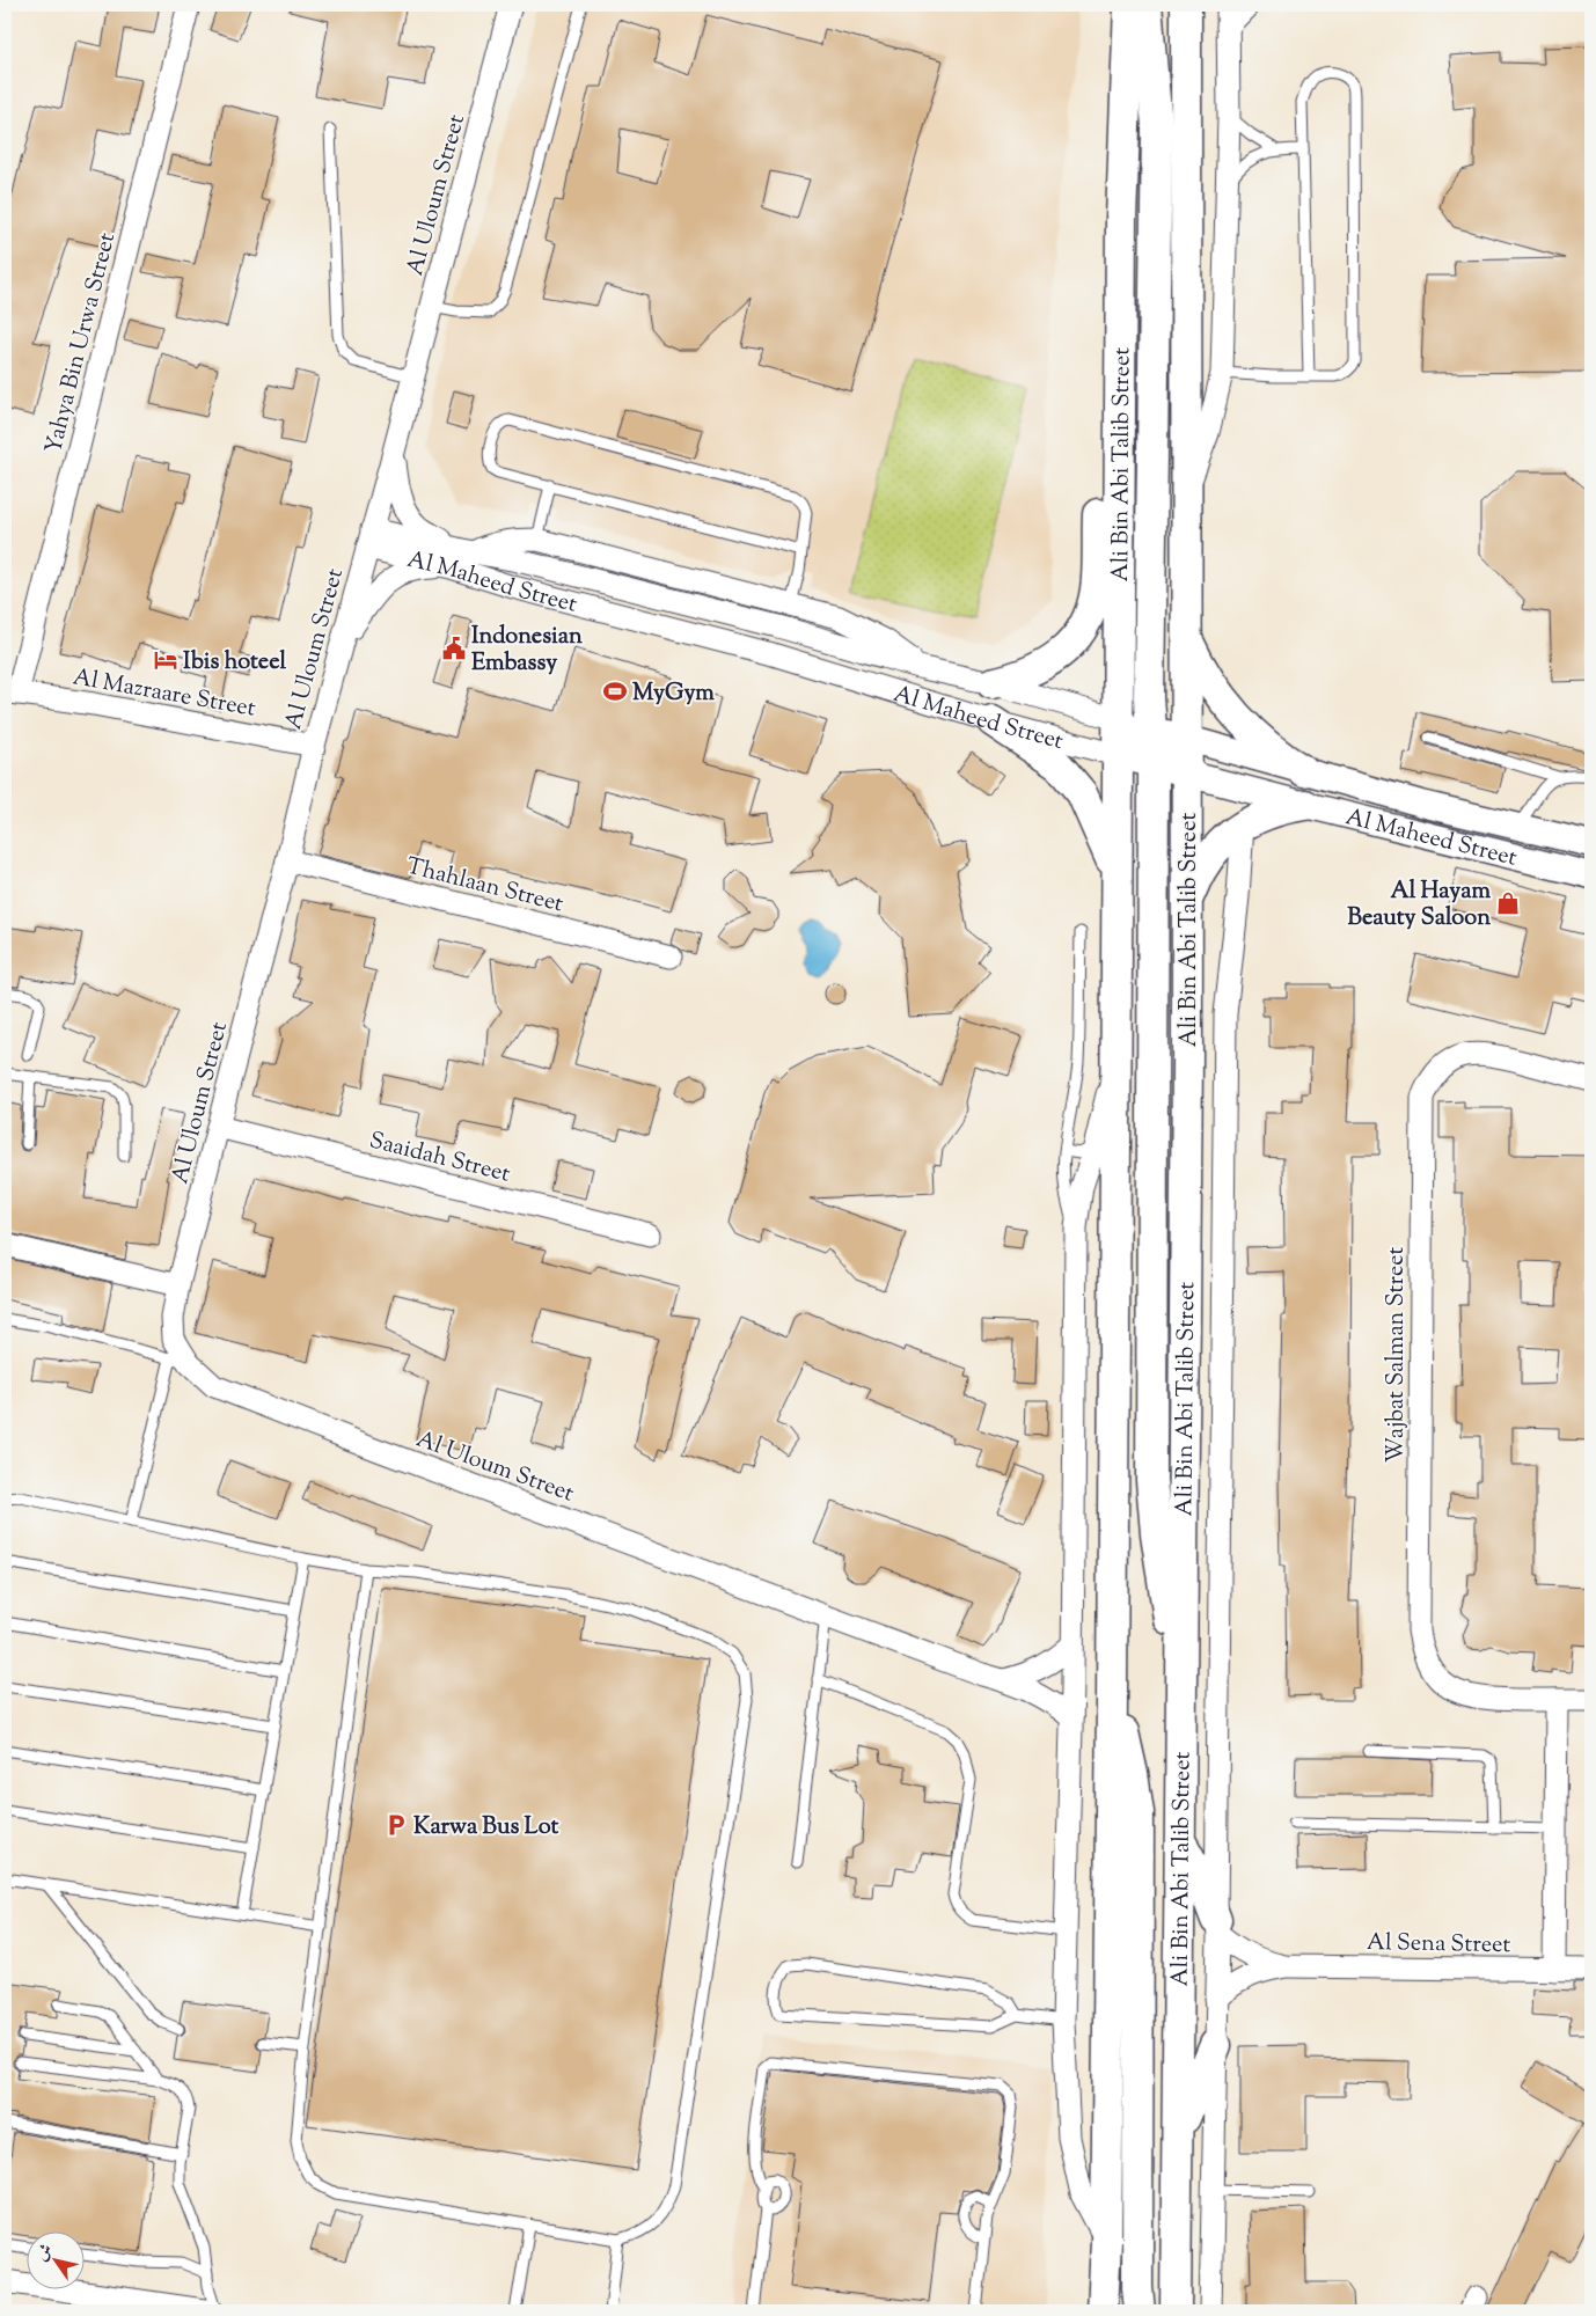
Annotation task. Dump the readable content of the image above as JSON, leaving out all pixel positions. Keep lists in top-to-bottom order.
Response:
{
  "streets": {
    "main road": ["Ali Bin Abi Talib Street"],
    "street": [
      "Al Uloum Street",
      "Yahya Bin Urwa Street",
      "Al Maheed Street",
      "Al Mazraare Street",
      "Thahlaan Street",
      "Saaidah Street",
      "Wajbat Salman Street",
      "Al Sena Street"
    ]
  },
  "crossings": [
    ["Al Uloum Street", "Ali Bin Abi Talib Street"],
    ["Al Uloum Street", "Al Maheed Street"],
    ["Al Uloum Street", "Al Mazraare Street"],
    ["Al Uloum Street", "Thahlaan Street"],
    ["Al Uloum Street", "Saaidah Street"],
    ["Yahya Bin Urwa Street", "Al Mazraare Street"],
    ["Ali Bin Abi Talib Street", "Al Maheed Street"],
    ["Ali Bin Abi Talib Street", "Al Sena Street"]
  ],
  "places": {
    "public building": ["Indonesian Embassy"],
    "hotel": ["Ibis hoteel"],
    "sports": ["MyGym"],
    "shop": ["Al Hayam Beauty Saloon"],
    "parking": ["Karwa Bus Lot"]
  },
  "north": "top left"
}
